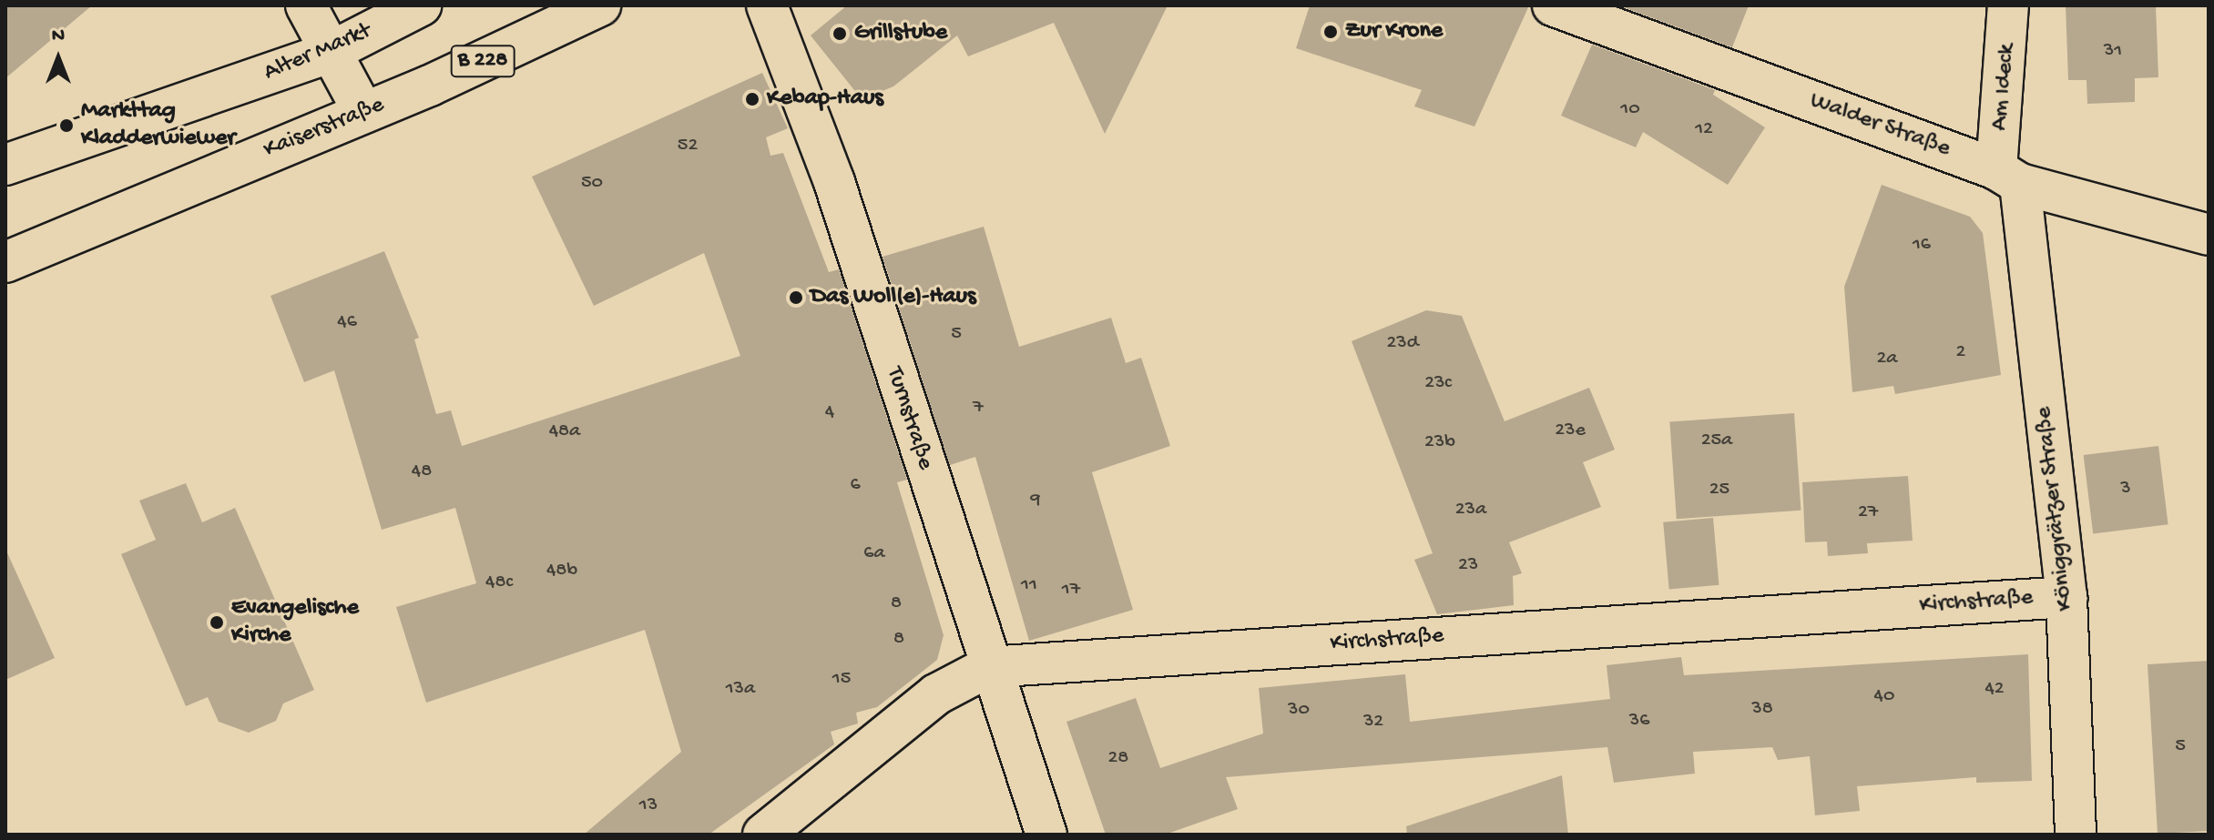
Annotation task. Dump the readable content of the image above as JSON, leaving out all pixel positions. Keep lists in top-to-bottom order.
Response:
{
  "streets": {
    "street": [
      "Alter Markt",
      "B 228",
      "Am Ideck",
      "Walder Straße",
      "Kaiserstraße",
      "Turnstraße",
      "Königgrätzer Straße",
      "Kirchstraße"
    ]
  },
  "crossings": [
    ["Am Ideck", "Walder Straße"],
    ["Am Ideck", "Königgrätzer Straße"],
    ["Walder Straße", "Königgrätzer Straße"],
    ["Turnstraße", "Kirchstraße"],
    ["Königgrätzer Straße", "Kirchstraße"]
  ],
  "places": [
    "Zur Krone",
    "Grillstube",
    "Kebap-Haus",
    "Markttag Kladderwiewer",
    "Das Woll(e)-Haus",
    "Evangelische Kirche"
  ],
  "house_numbers": [
    "31",
    "10",
    "12",
    "52",
    "50",
    "16",
    "46",
    "5",
    "23d",
    "2",
    "2a",
    "23c",
    "7",
    "4",
    "23e",
    "48a",
    "25a",
    "23b",
    "48",
    "6",
    "3",
    "25",
    "9",
    "23a",
    "27",
    "6a",
    "23",
    "48b",
    "48c",
    "11",
    "17",
    "8",
    "8",
    "15",
    "13a",
    "42",
    "40",
    "38",
    "30",
    "36",
    "32",
    "5",
    "28",
    "13"
  ],
  "north": "top"
}
